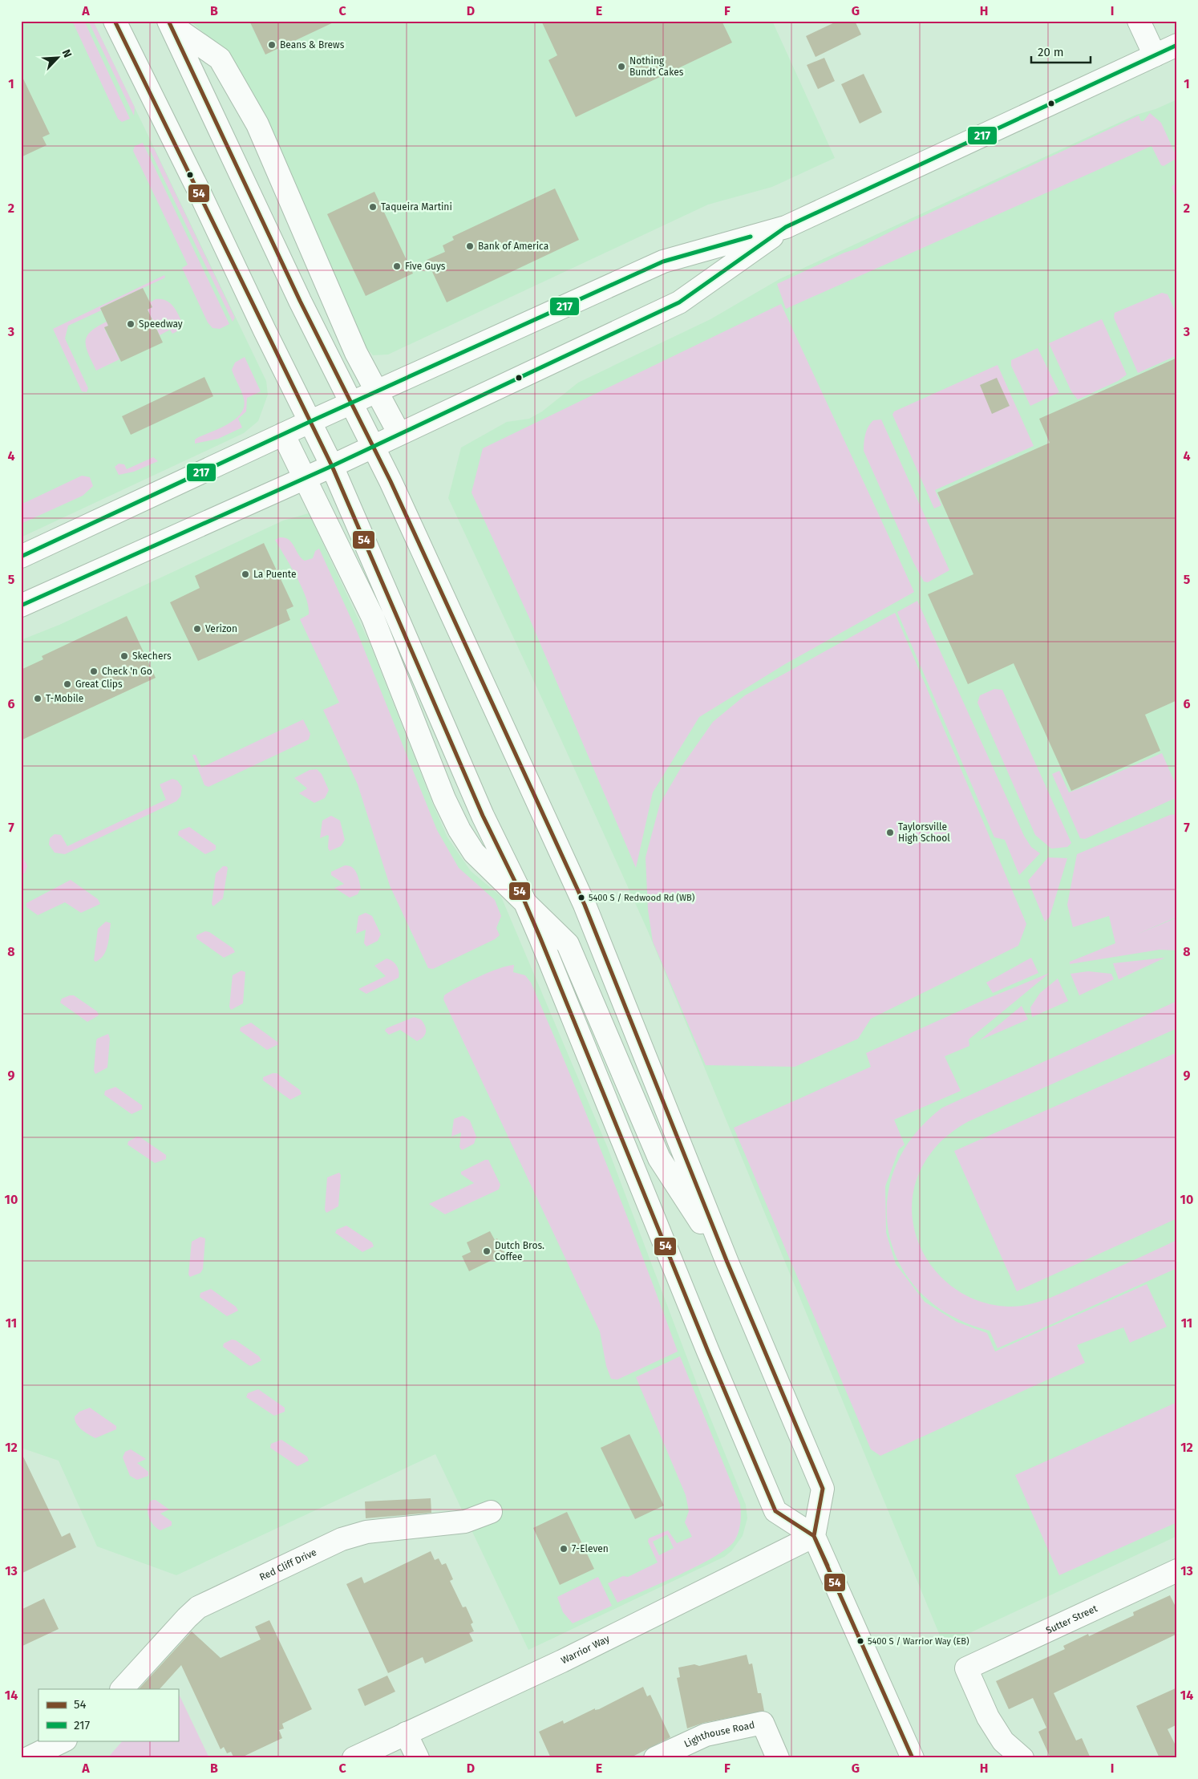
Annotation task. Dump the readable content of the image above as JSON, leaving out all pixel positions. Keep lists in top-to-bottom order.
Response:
{
  "streets": {
    "main road": [
      "Red Cliff Drive",
      "Sutter Street",
      "Warrior Way",
      "Lighthouse Road"
    ]
  },
  "places": [
    "Beans & Brews",
    "Nothing Bundt Cakes",
    "Taqueira Martini",
    "Bank of America",
    "Five Guys",
    "Speedway",
    "La Puente",
    "Verizon",
    "Skechers",
    "Check 'n Go",
    "Great Clips",
    "T-Mobile",
    "Taylorsville High School",
    "5400 S / Redwood Rd (WB)",
    "Dutch Bros. Coffee",
    "7-Eleven",
    "5400 S / Warrior Way (EB)"
  ],
  "lines": ["transit line 54", "transit line 217"],
  "legend": ["54", "217"],
  "scale_bar": "20 m",
  "north": "top right",
  "grid": {
    "columns": [
      "A",
      "B",
      "C",
      "D",
      "E",
      "F",
      "G",
      "H",
      "I"
    ],
    "rows": [
      "1",
      "2",
      "3",
      "4",
      "5",
      "6",
      "7",
      "8",
      "9",
      "10",
      "11",
      "12",
      "13",
      "14"
    ]
  }
}
